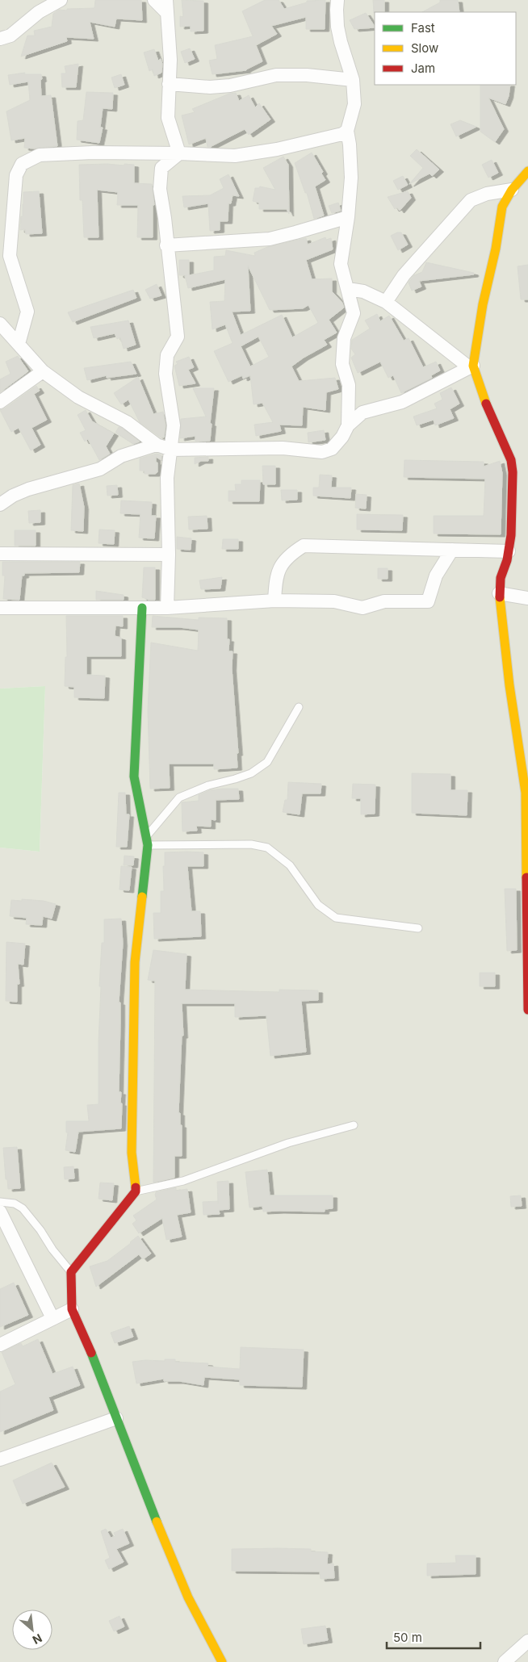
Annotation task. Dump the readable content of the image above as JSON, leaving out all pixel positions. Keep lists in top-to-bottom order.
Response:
{
  "legend": ["Fast", "Slow", "Jam"],
  "scale_bar": "50 m",
  "north": "bottom right"
}
